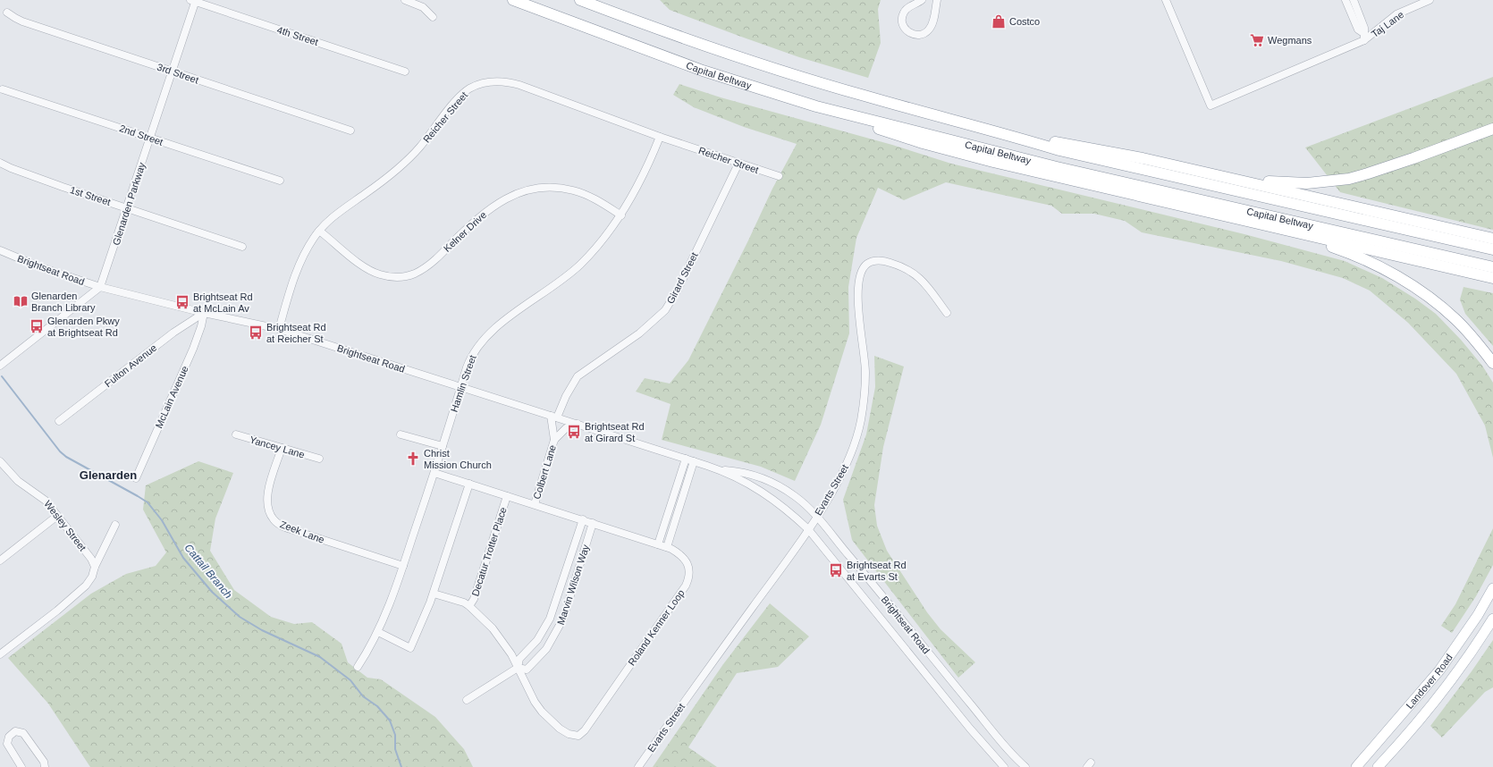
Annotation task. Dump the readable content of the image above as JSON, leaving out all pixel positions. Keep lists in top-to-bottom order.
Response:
{
  "streets": {
    "highway": ["Capital Beltway"],
    "main road": ["Landover Road"],
    "street": [
      "Taj Lane",
      "4th Street",
      "3rd Street",
      "Reicher Street",
      "2nd Street",
      "1st Street",
      "Glenarden Parkway",
      "Kelner Drive",
      "Brightseat Road",
      "Girard Street",
      "Fulton Avenue",
      "Hamlin Street",
      "McLain Avenue",
      "Yancey Lane",
      "Colbert Lane",
      "Evarts Street",
      "Wesley Street",
      "Zeek Lane",
      "Decatur Trotter Place",
      "Marvin Wilson Way",
      "Roland Kenner Loop"
    ]
  },
  "crossings": [
    ["4th Street", "Glenarden Parkway"],
    ["3rd Street", "Glenarden Parkway"],
    ["Reicher Street", "Kelner Drive"],
    ["Reicher Street", "Brightseat Road"],
    ["Reicher Street", "Girard Street"],
    ["Reicher Street", "Hamlin Street"],
    ["2nd Street", "Glenarden Parkway"],
    ["1st Street", "Glenarden Parkway"],
    ["Glenarden Parkway", "Brightseat Road"],
    ["Kelner Drive", "Hamlin Street"],
    ["Brightseat Road", "Girard Street"],
    ["Brightseat Road", "Fulton Avenue"],
    ["Brightseat Road", "Hamlin Street"],
    ["Brightseat Road", "McLain Avenue"],
    ["Brightseat Road", "Colbert Lane"],
    ["Brightseat Road", "Evarts Street"],
    ["Girard Street", "Colbert Lane"],
    ["Fulton Avenue", "McLain Avenue"],
    ["Hamlin Street", "Zeek Lane"],
    ["Hamlin Street", "Roland Kenner Loop"],
    ["Yancey Lane", "Zeek Lane"],
    ["Colbert Lane", "Roland Kenner Loop"],
    ["Decatur Trotter Place", "Roland Kenner Loop"],
    ["Marvin Wilson Way", "Roland Kenner Loop"]
  ],
  "districts": ["Glenarden"],
  "water": ["Cattail Branch"],
  "places": {
    "shop": ["Costco"],
    "supermarket": ["Wegmans"],
    "library": ["Glenarden Branch Library"],
    "bus stop": [
      "Brightseat Rd at McLain Av",
      "Glenarden Pkwy at Brightseat Rd",
      "Brightseat Rd at Reicher St",
      "Brightseat Rd at Girard St",
      "Brightseat Rd at Evarts St"
    ],
    "church": ["Christ Mission Church"]
  }
}
